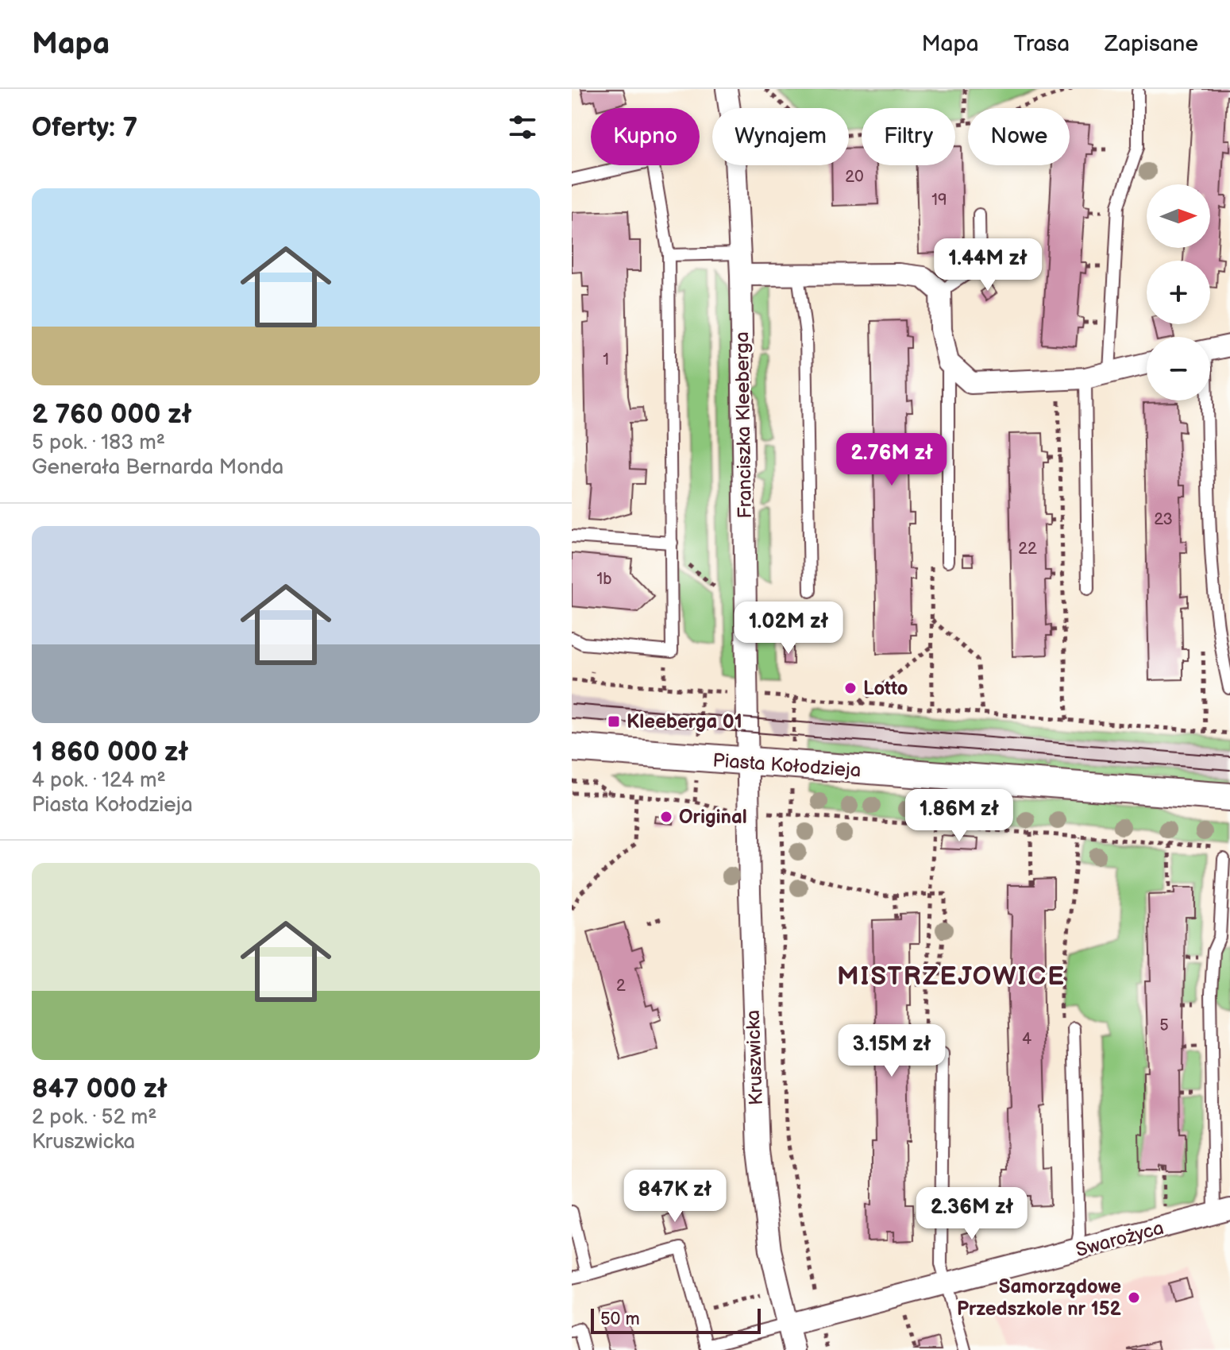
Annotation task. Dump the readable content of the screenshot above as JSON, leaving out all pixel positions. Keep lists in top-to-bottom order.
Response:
{
  "streets": {
    "street": [
      "Franciszka Kleeberga",
      "Piasta Kołodzieja",
      "Kruszwicka",
      "Swarożyca"
    ]
  },
  "crossings": [
    ["Franciszka Kleeberga", "Piasta Kołodzieja"],
    ["Franciszka Kleeberga", "Kruszwicka"],
    ["Piasta Kołodzieja", "Kruszwicka"],
    ["Kruszwicka", "Swarożyca"]
  ],
  "districts": ["MISTRZEJOWICE"],
  "places": {
    "other": ["Lotto", "Original", "Samorządowe Przedszkole nr 152"],
    "transit": ["Kleeberga 01"]
  },
  "house_numbers": [
    "20",
    "19",
    "1",
    "23",
    "22",
    "1b",
    "2",
    "5",
    "4"
  ],
  "scale_bar": "50 m",
  "north": "right",
  "page": {
    "header": "Mapa",
    "nav": ["Mapa", "Trasa", "Zapisane"],
    "heading": "Oferty: 7",
    "chip": [
      "Kupno",
      "Wynajem",
      "Filtry",
      "Nowe"
    ],
    "list": [
      {
        "name": "2 760 000 zł",
        "note": "5 pok. · 183 m² · Generała Bernarda Monda"
      },
      {
        "name": "1 860 000 zł",
        "note": "4 pok. · 124 m² · Piasta Kołodzieja"
      },
      {
        "name": "847 000 zł",
        "note": "2 pok. · 52 m² · Kruszwicka"
      }
    ],
    "map_buttons": ["+", "−"],
    "price": [
      "1.44M zł",
      "2.76M zł",
      "1.02M zł",
      "1.86M zł",
      "3.15M zł",
      "847K zł",
      "2.36M zł"
    ],
    "scale": "50 m"
  }
}
